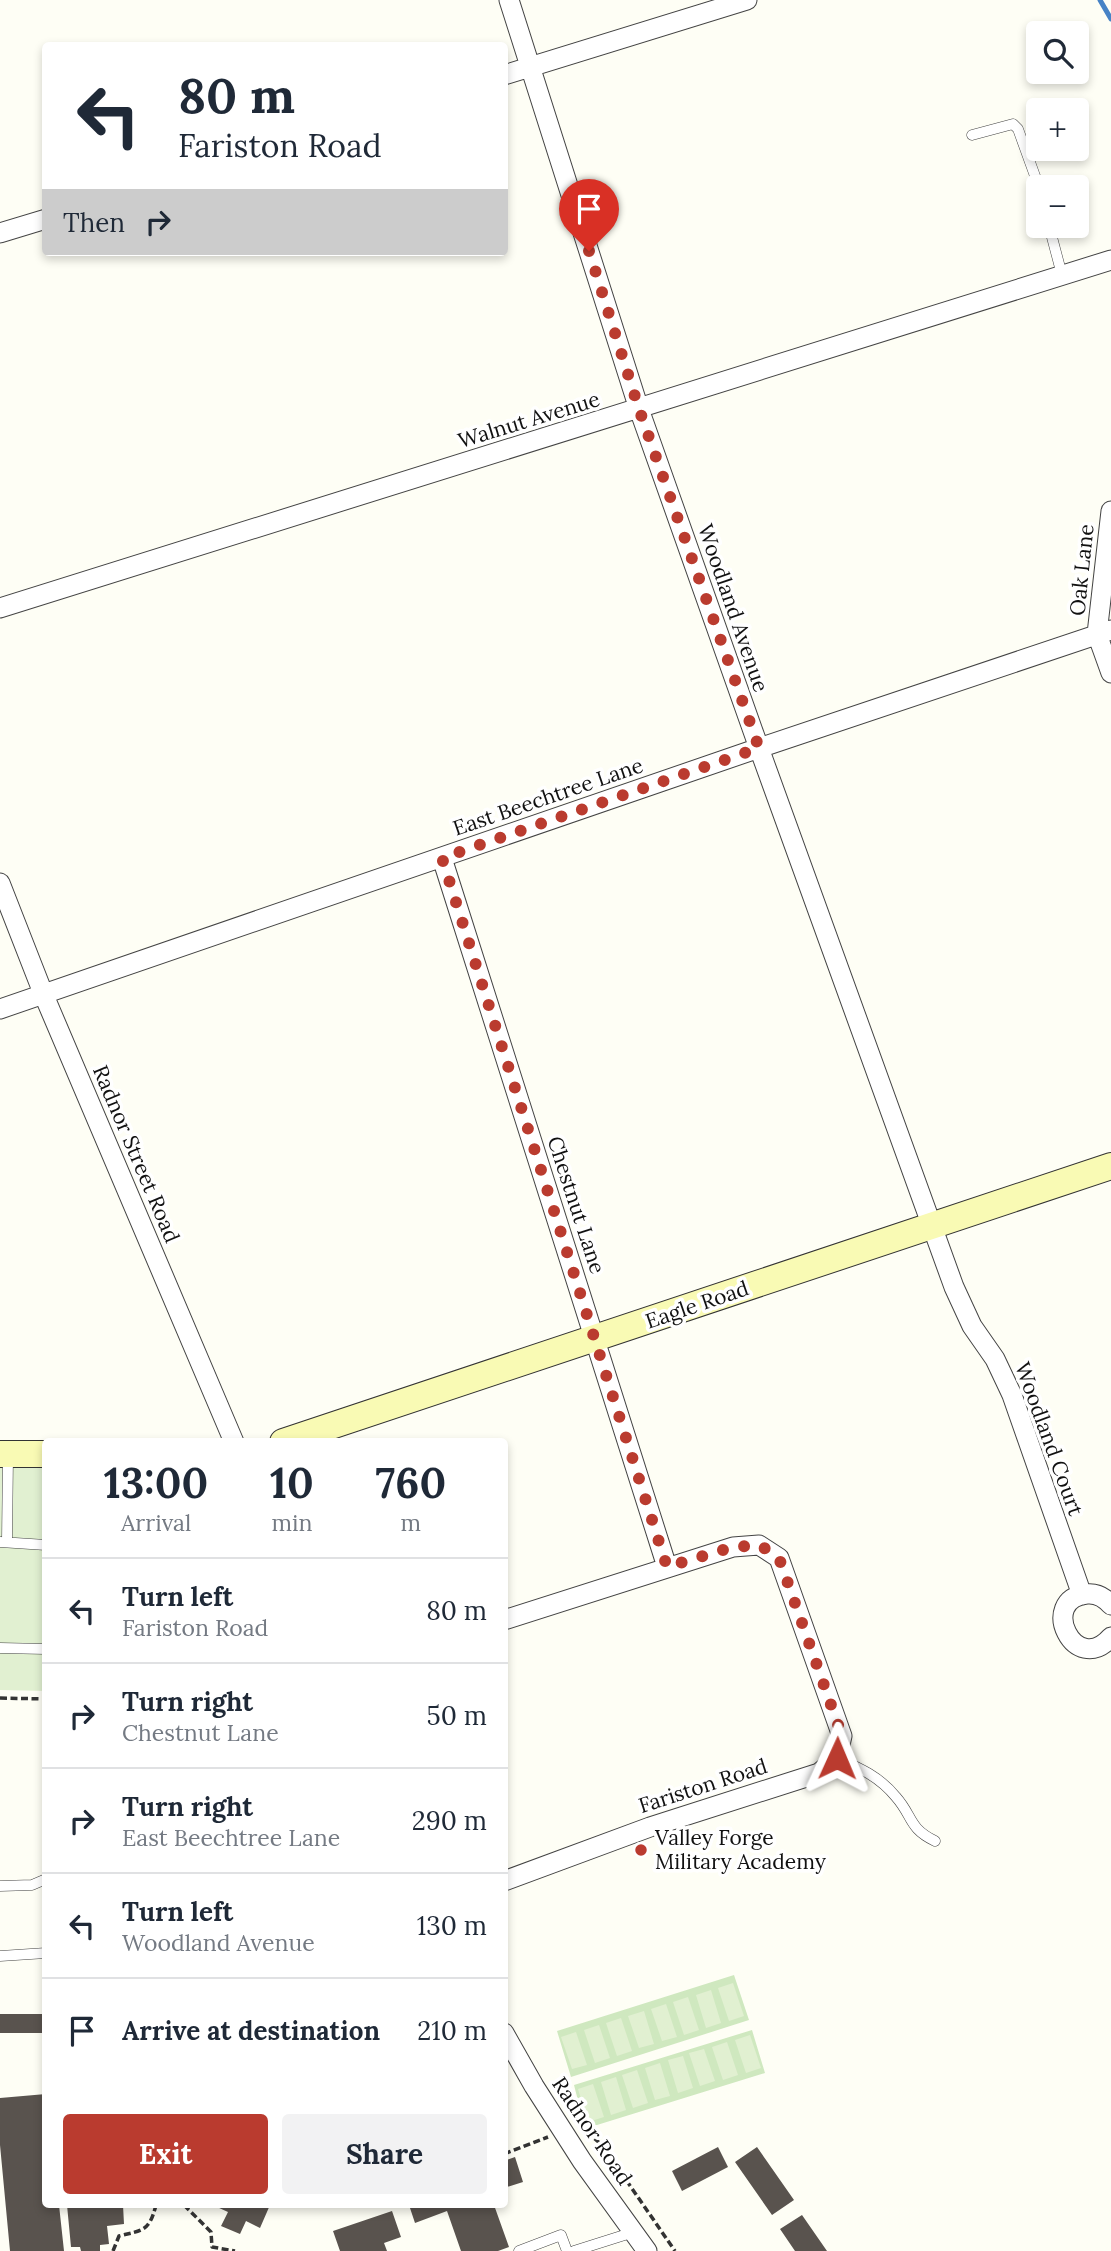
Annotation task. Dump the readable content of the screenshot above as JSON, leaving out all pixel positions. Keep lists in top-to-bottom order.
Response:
{
  "streets": {
    "street": [
      "Walnut Avenue",
      "Oak Lane",
      "Woodland Avenue",
      "East Beechtree Lane",
      "Radnor Street Road",
      "Chestnut Lane",
      "Eagle Road",
      "Woodland Court",
      "Fariston Road",
      "Radnor Road"
    ]
  },
  "crossings": [
    ["Walnut Avenue", "Woodland Avenue"],
    ["Oak Lane", "East Beechtree Lane"],
    ["Woodland Avenue", "East Beechtree Lane"],
    ["Woodland Avenue", "Eagle Road"],
    ["Woodland Avenue", "Woodland Court"],
    ["East Beechtree Lane", "Radnor Street Road"],
    ["East Beechtree Lane", "Chestnut Lane"],
    ["Chestnut Lane", "Eagle Road"],
    ["Eagle Road", "Woodland Court"]
  ],
  "places": ["Valley Forge Military Academy"],
  "page": {
    "map_buttons": ["+", "−"],
    "turn": ["80 m", "Fariston Road"],
    "then": "Then",
    "eta": [
      "13:00",
      "Arrival",
      "10",
      "min",
      "760",
      "m"
    ],
    "list": [
      {
        "name": "Turn left",
        "note": "Fariston Road",
        "value": "80 m"
      },
      {
        "name": "Turn right",
        "note": "Chestnut Lane",
        "value": "50 m"
      },
      {
        "name": "Turn right",
        "note": "East Beechtree Lane",
        "value": "290 m"
      },
      {
        "name": "Turn left",
        "note": "Woodland Avenue",
        "value": "130 m"
      },
      {
        "name": "Arrive at destination",
        "value": "210 m"
      }
    ],
    "buttons": ["Exit", "Share"]
  }
}
